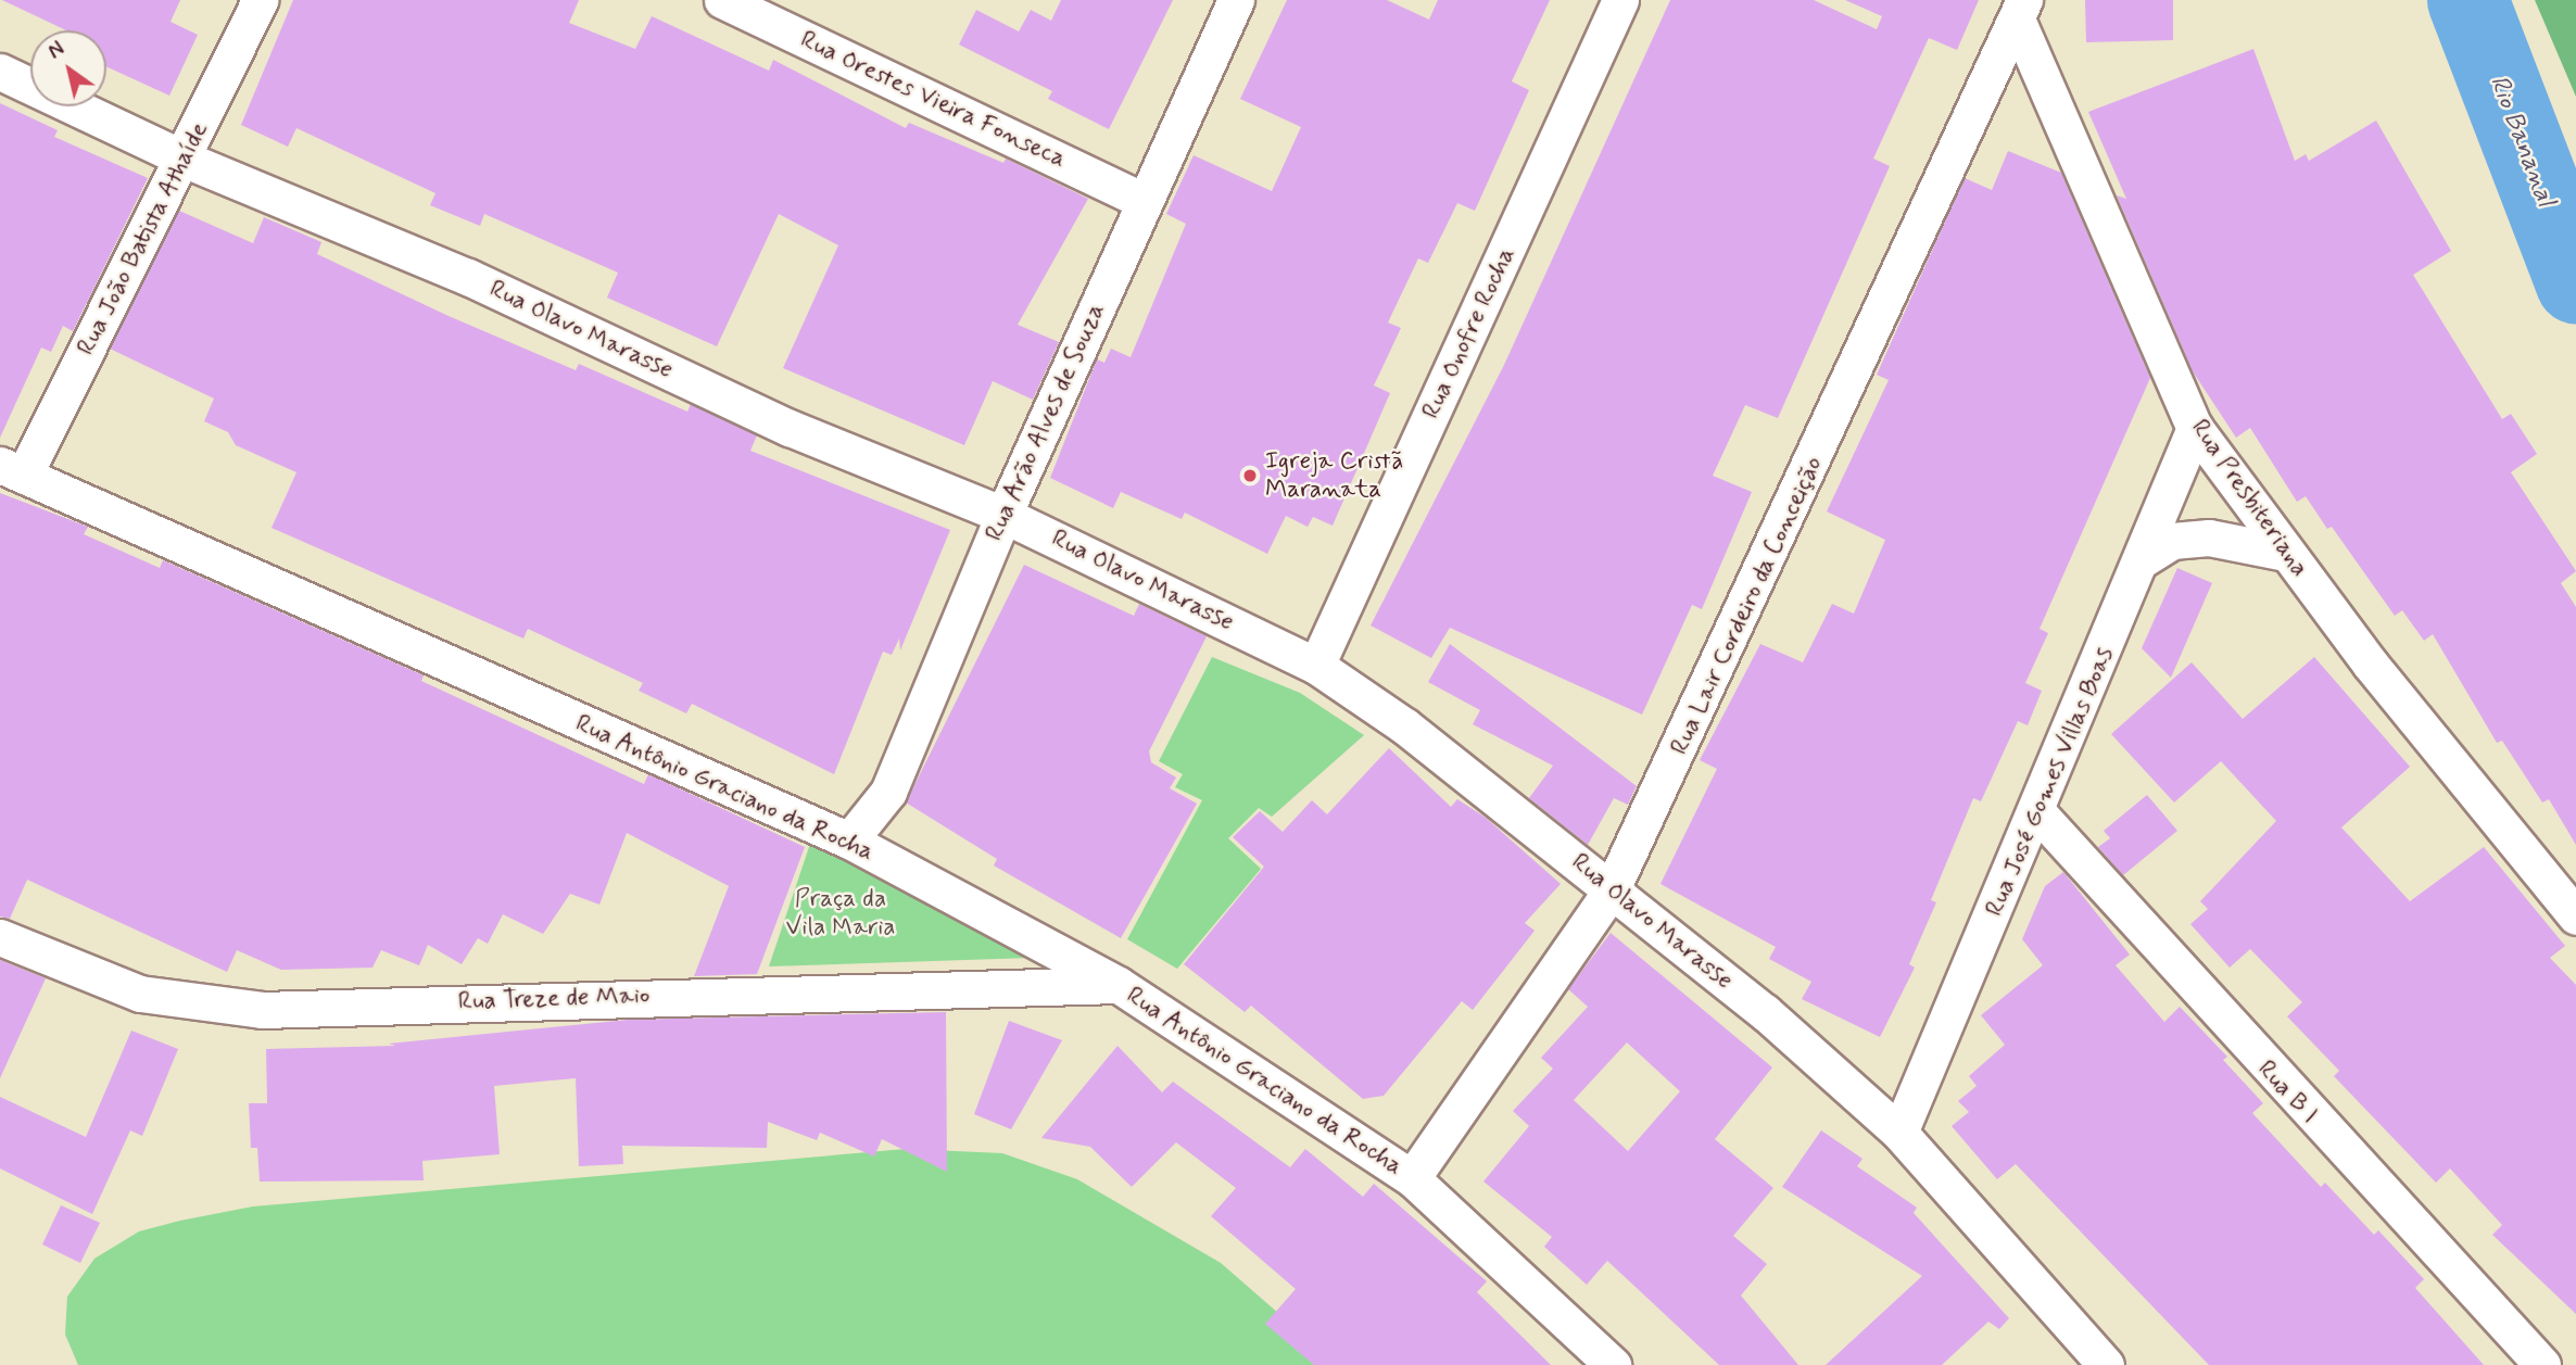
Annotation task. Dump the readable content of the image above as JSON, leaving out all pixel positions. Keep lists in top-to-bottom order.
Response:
{
  "streets": {
    "street": [
      "Rua Orestes Vieira Fonseca",
      "Rua João Batista Athaíde",
      "Rua Olavo Marasse",
      "Rua Onofre Rocha",
      "Rua Arão Alves de Souza",
      "Rua Presbiteriana",
      "Rua Lair Cordeiro da Conceição",
      "Rua José Gomes Villas Boas",
      "Rua Antônio Graciano da Rocha",
      "Rua Treze de Maio",
      "Rua B I"
    ]
  },
  "crossings": [
    ["Rua Orestes Vieira Fonseca", "Rua Arão Alves de Souza"],
    ["Rua João Batista Athaíde", "Rua Olavo Marasse"],
    ["Rua João Batista Athaíde", "Rua Antônio Graciano da Rocha"],
    ["Rua Olavo Marasse", "Rua Onofre Rocha"],
    ["Rua Olavo Marasse", "Rua Arão Alves de Souza"],
    ["Rua Olavo Marasse", "Rua Lair Cordeiro da Conceição"],
    ["Rua Olavo Marasse", "Rua José Gomes Villas Boas"],
    ["Rua Arão Alves de Souza", "Rua Antônio Graciano da Rocha"],
    ["Rua Presbiteriana", "Rua Lair Cordeiro da Conceição"],
    ["Rua Presbiteriana", "Rua José Gomes Villas Boas"],
    ["Rua Lair Cordeiro da Conceição", "Rua Antônio Graciano da Rocha"],
    ["Rua José Gomes Villas Boas", "Rua B I"],
    ["Rua Antônio Graciano da Rocha", "Rua Treze de Maio"]
  ],
  "water": ["Rio Bananal"],
  "parks": ["Praça da Vila Maria"],
  "places": ["Igreja Cristã Maranata"],
  "north": "top left"
}
